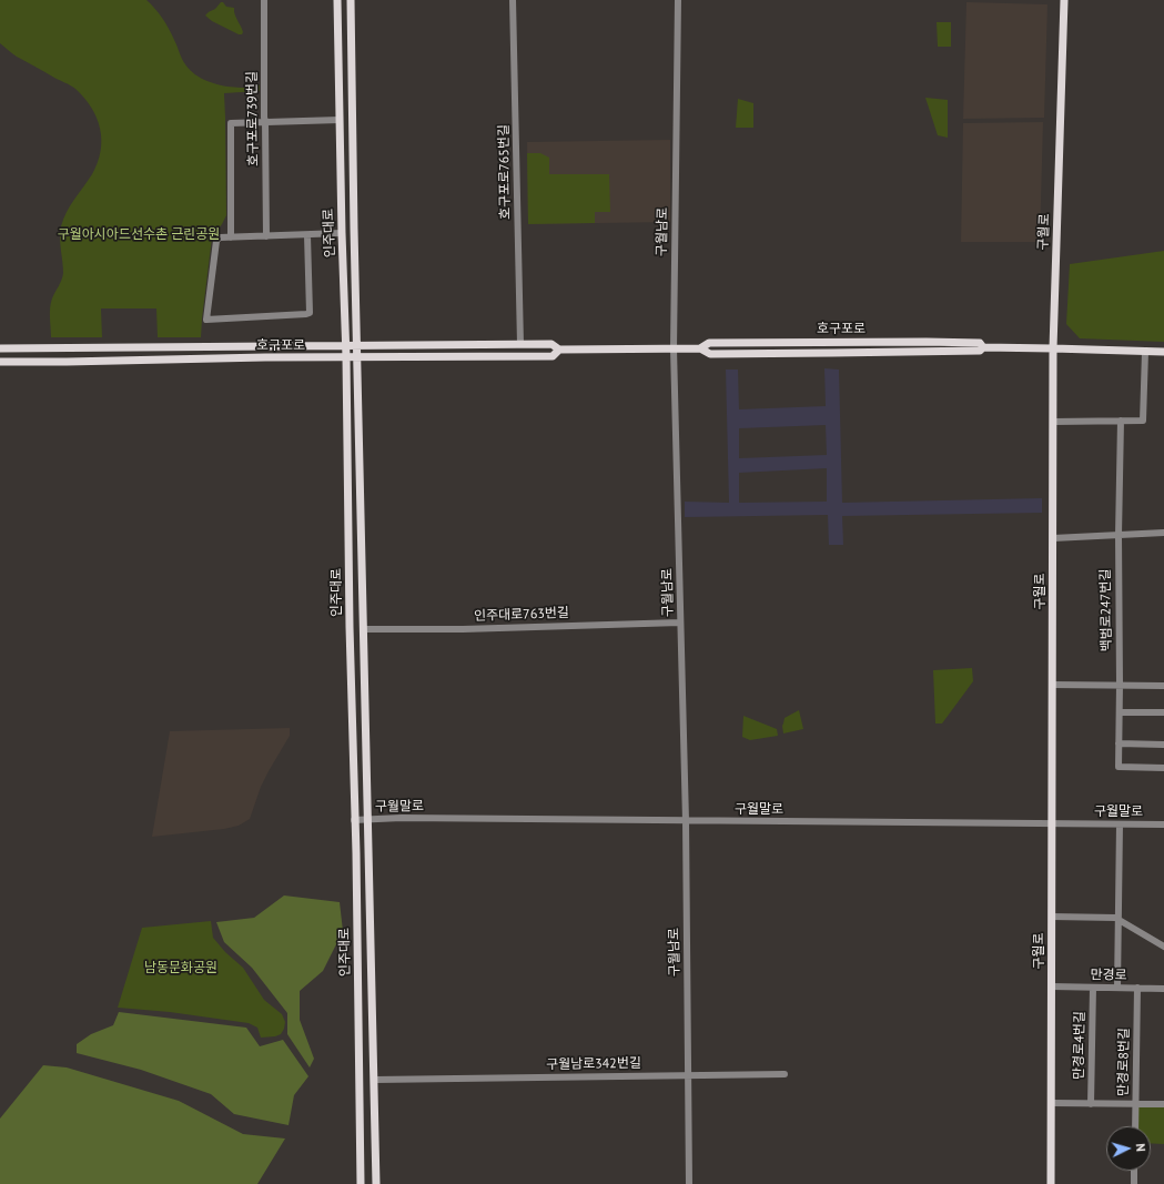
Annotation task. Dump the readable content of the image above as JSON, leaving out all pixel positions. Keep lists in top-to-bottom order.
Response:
{
  "streets": {
    "main road": ["구월로", "인주대로", "호구포로"],
    "street": [
      "호구포로739번길",
      "호구포로765번길",
      "구월남로",
      "백범로247번길",
      "인주대로763번길",
      "구월말로",
      "만경로",
      "만경로4번길",
      "만경로8번길",
      "구월남로342번길"
    ]
  },
  "crossings": [
    ["호구포로765번길", "호구포로"],
    ["구월남로", "호구포로"],
    ["구월남로", "인주대로763번길"],
    ["구월남로", "구월말로"],
    ["구월남로", "구월남로342번길"],
    ["구월로", "호구포로"],
    ["구월로", "구월말로"],
    ["구월로", "만경로"],
    ["인주대로", "호구포로"],
    ["인주대로", "인주대로763번길"],
    ["인주대로", "구월말로"],
    ["인주대로", "구월남로342번길"],
    ["만경로", "만경로4번길"],
    ["만경로", "만경로8번길"]
  ],
  "parks": ["구월아시아드선수촌 근린공원", "남동문화공원"],
  "north": "right"
}
